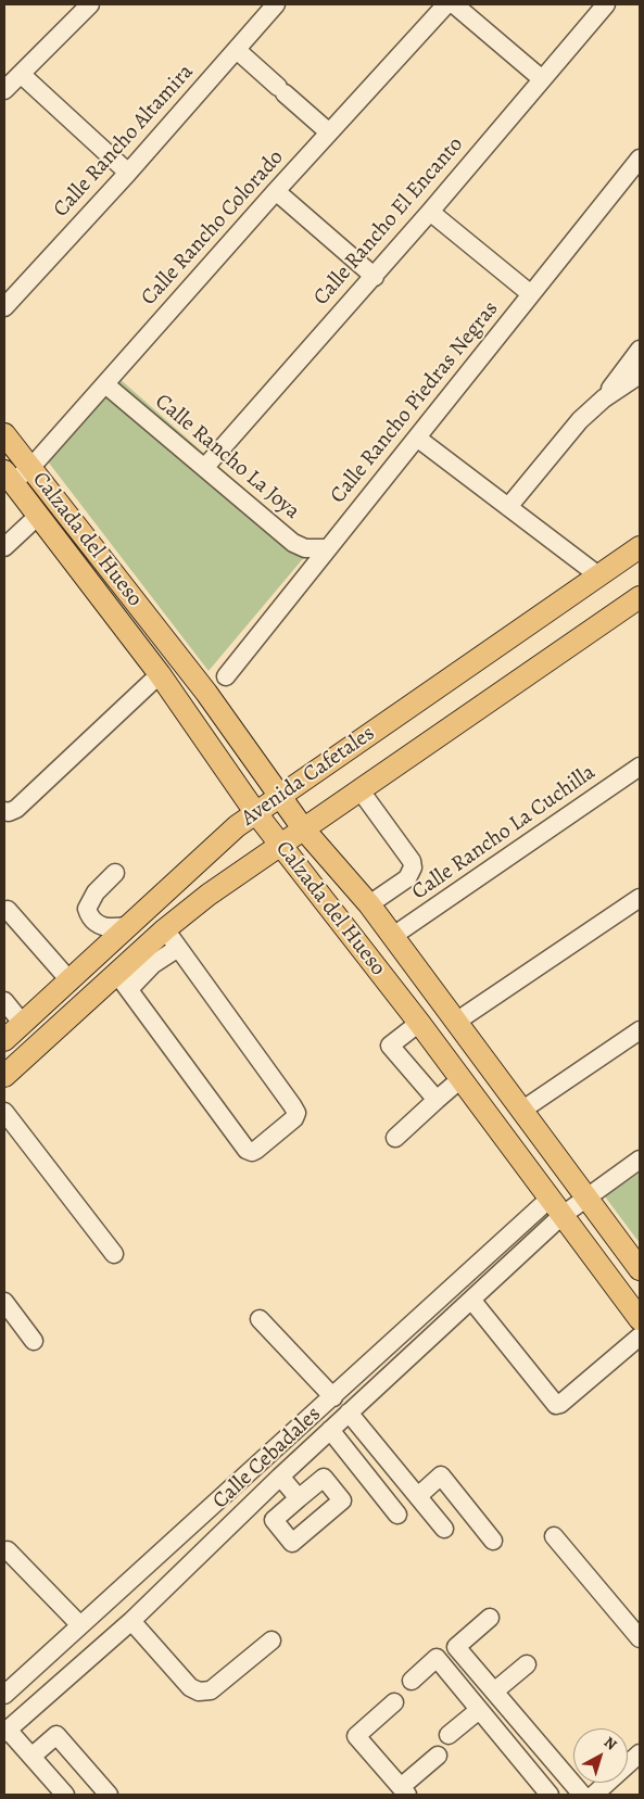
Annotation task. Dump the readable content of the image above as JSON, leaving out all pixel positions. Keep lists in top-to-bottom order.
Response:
{
  "streets": {
    "main road": ["Calzada del Hueso", "Avenida Cafetales"],
    "street": [
      "Calle Rancho Altamira",
      "Calle Rancho El Encanto",
      "Calle Rancho Colorado",
      "Calle Rancho Piedras Negras",
      "Calle Rancho La Joya",
      "Calle Rancho La Cuchilla",
      "Calle Cebadales"
    ]
  },
  "crossings": [
    ["Calle Rancho El Encanto", "Calle Rancho La Joya"],
    ["Calle Rancho Colorado", "Calle Rancho La Joya"],
    ["Calle Rancho Colorado", "Calzada del Hueso"],
    ["Calle Rancho Piedras Negras", "Calle Rancho La Joya"],
    ["Calzada del Hueso", "Avenida Cafetales"],
    ["Calzada del Hueso", "Calle Rancho La Cuchilla"],
    ["Calzada del Hueso", "Calle Cebadales"]
  ],
  "north": "top right"
}
